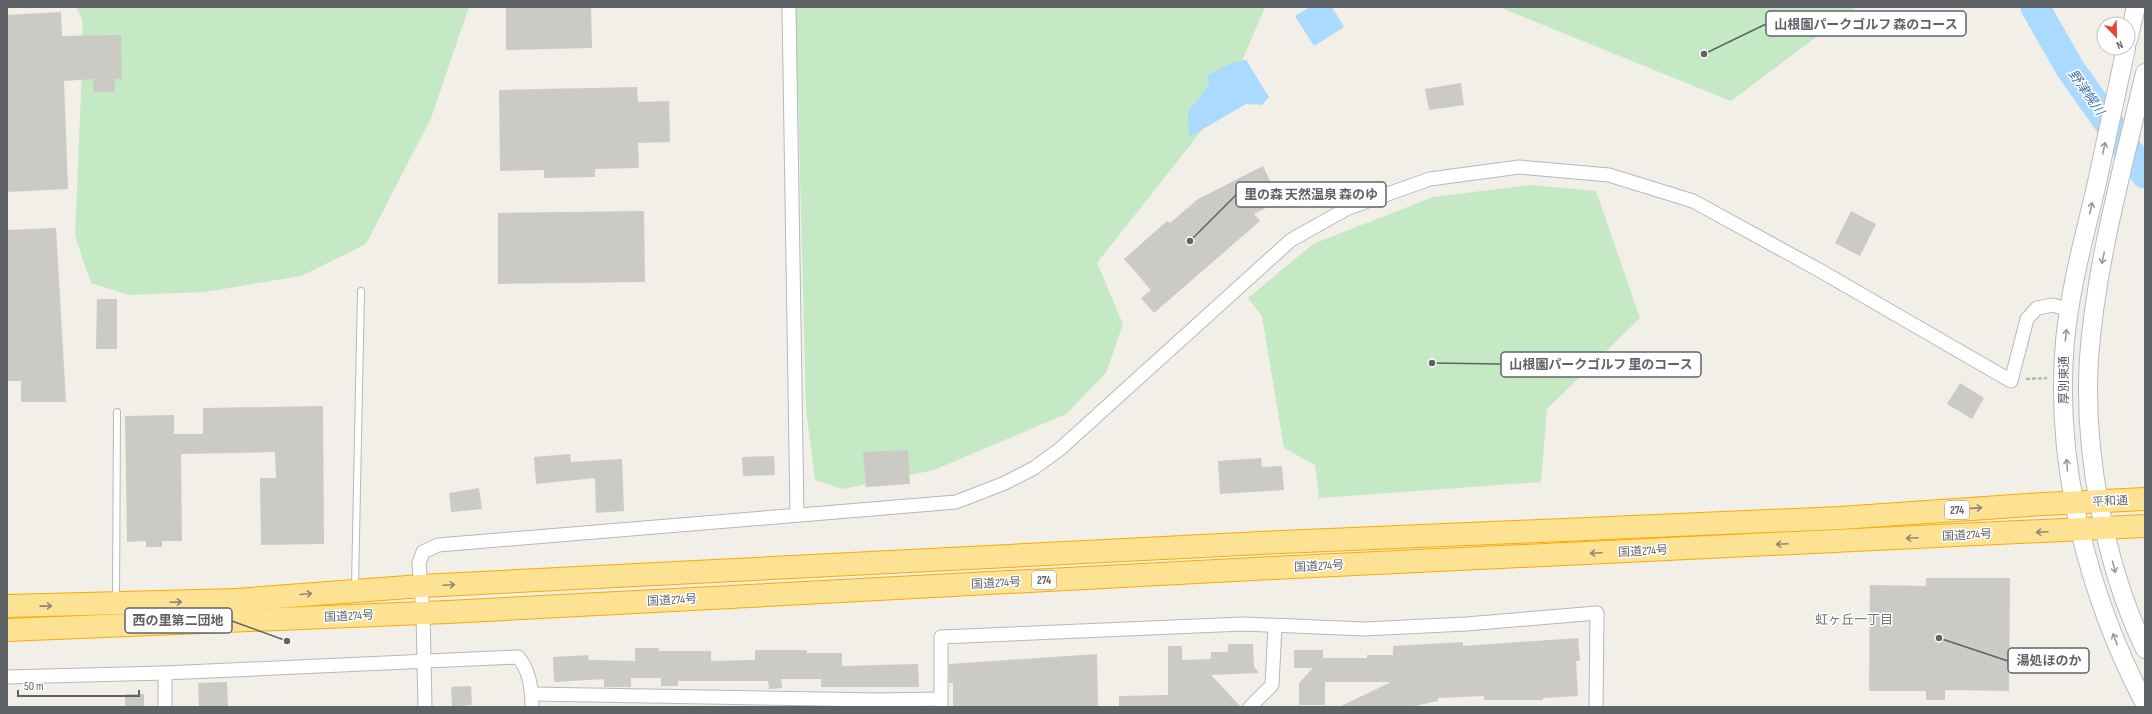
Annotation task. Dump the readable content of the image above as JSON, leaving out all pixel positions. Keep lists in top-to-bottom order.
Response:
{
  "streets": {
    "highway": ["平和通", "274", "国道274号"],
    "street": ["厚別東通"]
  },
  "crossings": [
    ["厚別東通", "平和通"],
    ["厚別東通", "274"],
    ["厚別東通", "国道274号"],
    ["平和通", "国道274号"],
    ["274", "国道274号"]
  ],
  "districts": ["虹ヶ丘一丁目"],
  "water": ["野津幌川"],
  "places": [
    "山根園パークゴルフ 森のコース",
    "里の森 天然温泉 森のゆ",
    "山根園パークゴルフ 里のコース",
    "湯処ほのか",
    "西の里第二団地"
  ],
  "scale_bar": "50 m",
  "north": "bottom right"
}
